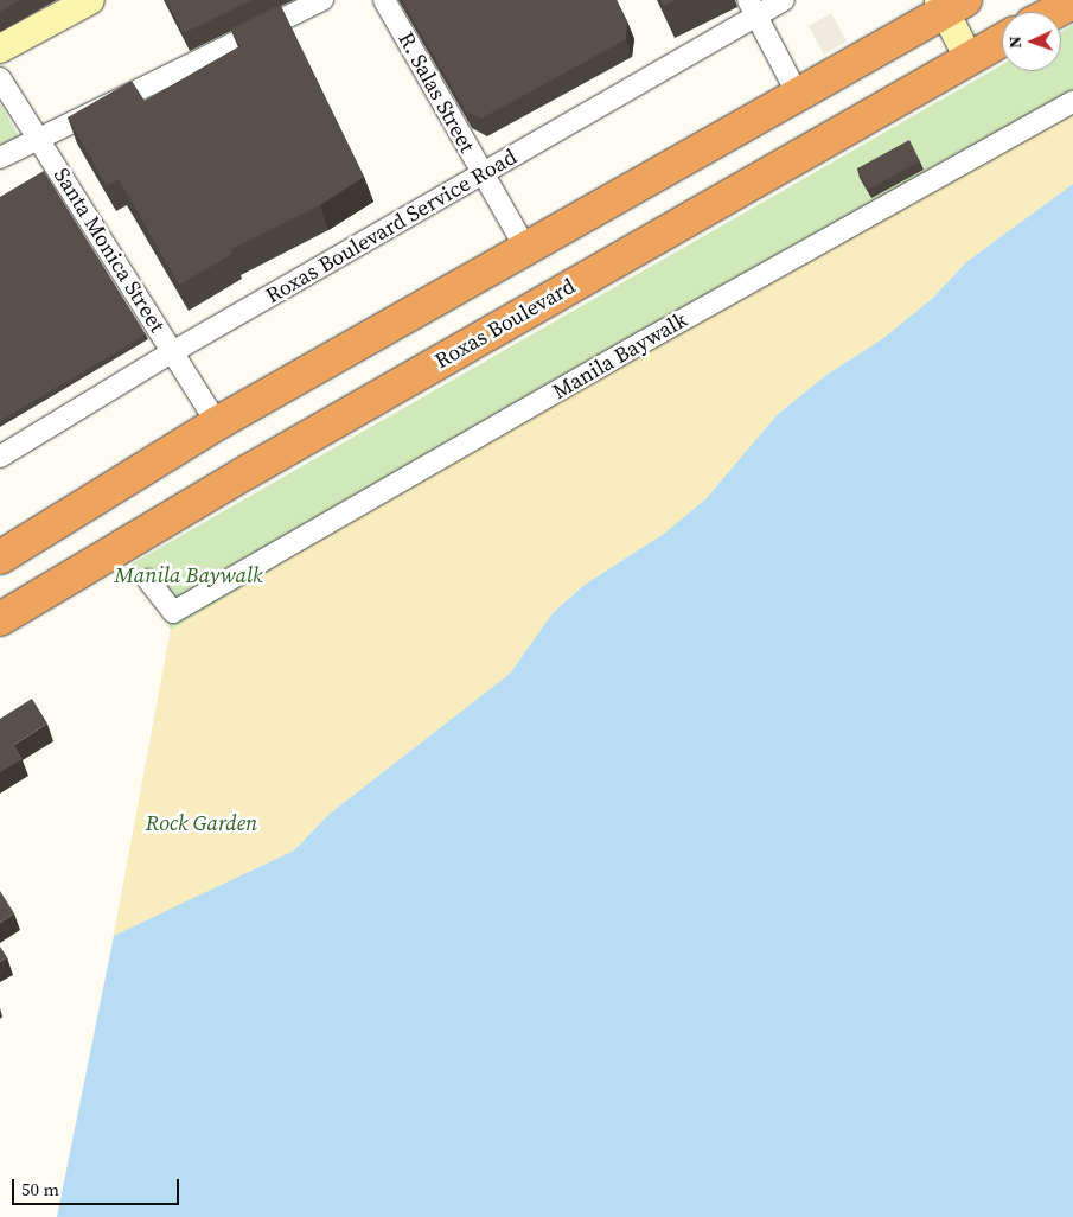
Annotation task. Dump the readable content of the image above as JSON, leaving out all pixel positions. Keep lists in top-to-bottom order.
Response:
{
  "streets": {
    "highway": ["Roxas Boulevard"],
    "street": [
      "R. Salas Street",
      "Roxas Boulevard Service Road",
      "Santa Monica Street",
      "Manila Baywalk"
    ]
  },
  "crossings": [
    ["R. Salas Street", "Roxas Boulevard Service Road"],
    ["Roxas Boulevard Service Road", "Santa Monica Street"]
  ],
  "parks": ["Manila Baywalk", "Rock Garden"],
  "scale_bar": "50 m",
  "north": "left"
}
